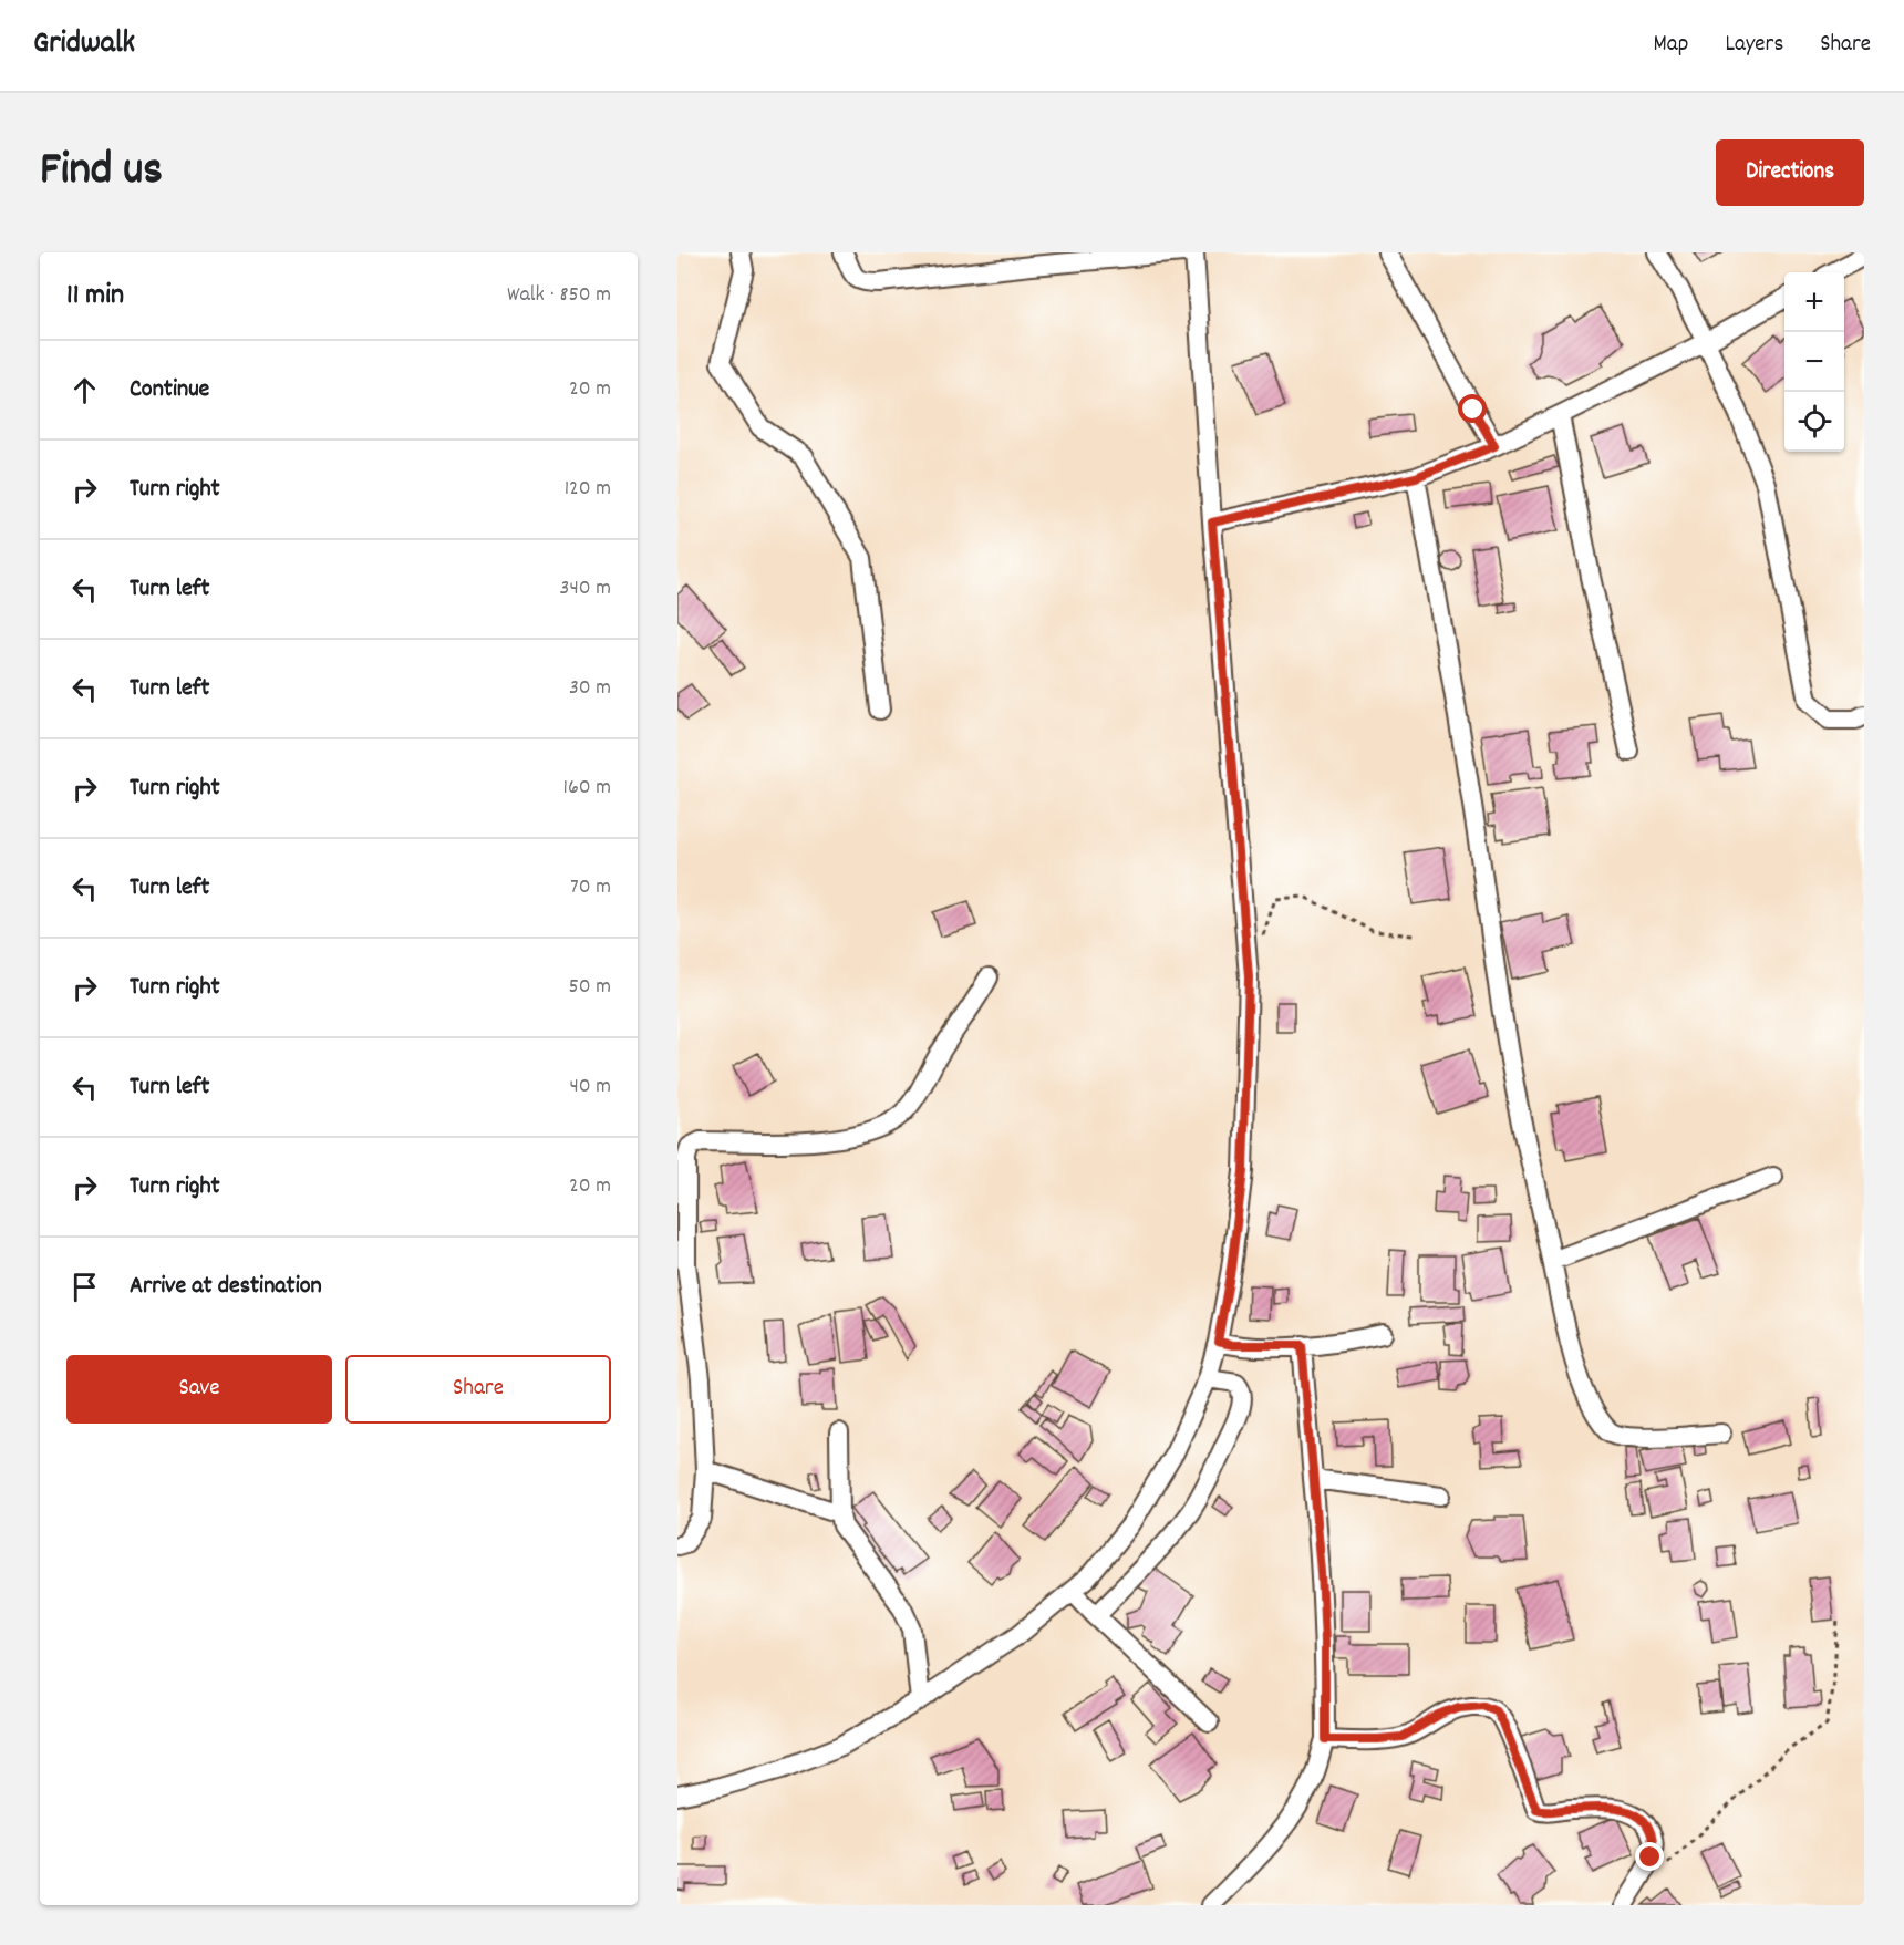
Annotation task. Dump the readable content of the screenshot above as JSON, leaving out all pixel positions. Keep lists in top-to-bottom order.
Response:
{
  "page": {
    "header": "Gridwalk",
    "nav": ["Map", "Layers", "Share"],
    "title": "Find us",
    "buttons": [
      "Directions",
      ["Save", "Share"]
    ],
    "heading": ["11 min", "Walk · 850 m"],
    "map_buttons": ["+", "−"],
    "list": [
      ["Continue", "20 m"],
      ["Turn right", "120 m"],
      ["Turn left", "340 m"],
      ["Turn left", "30 m"],
      ["Turn right", "160 m"],
      ["Turn left", "70 m"],
      ["Turn right", "50 m"],
      ["Turn left", "40 m"],
      ["Turn right", "20 m"],
      "Arrive at destination"
    ]
  }
}
